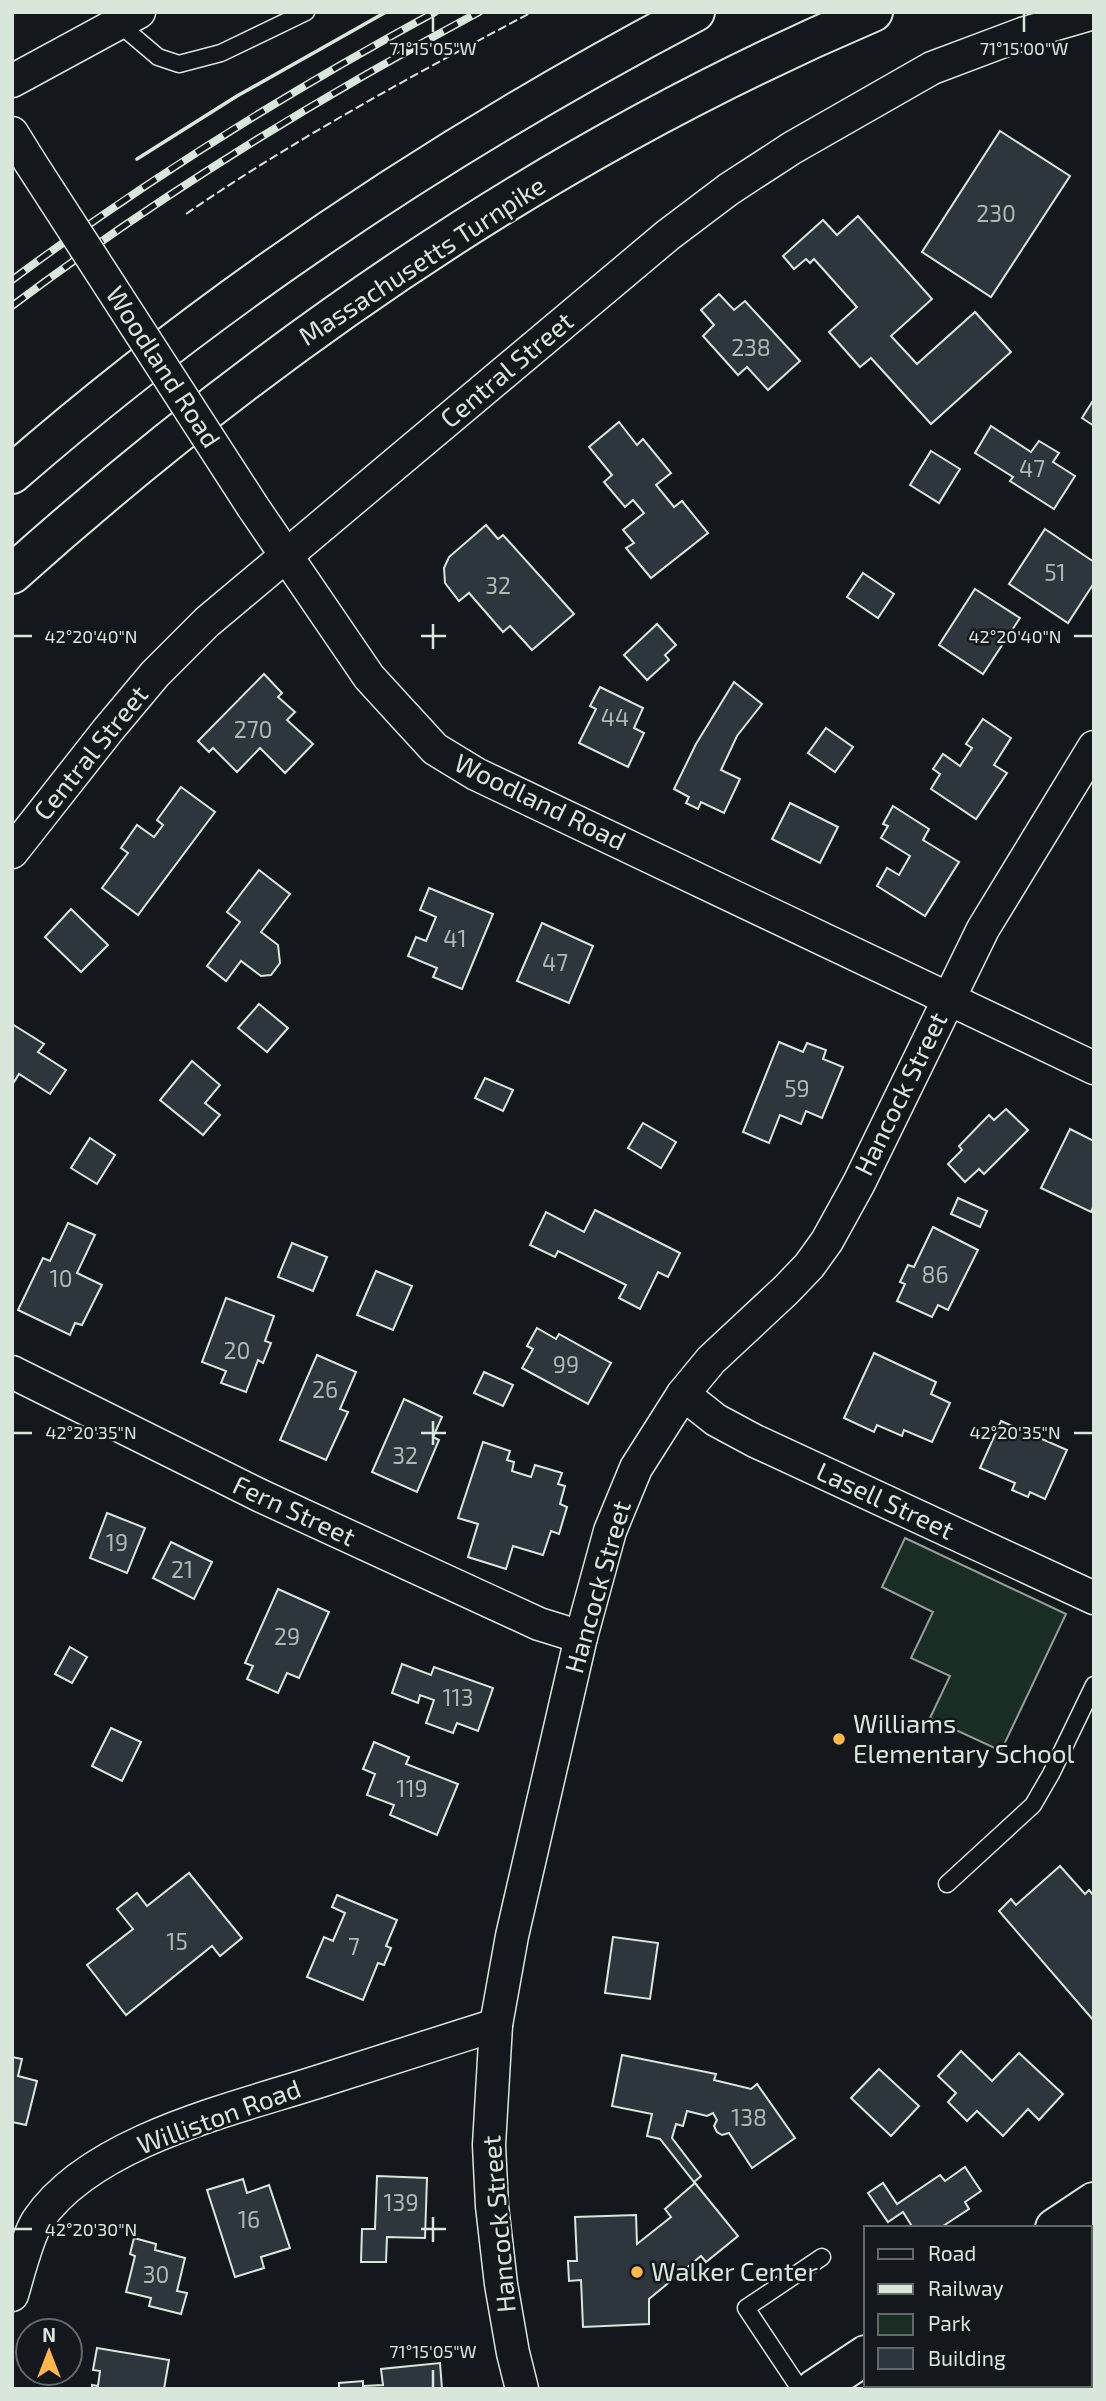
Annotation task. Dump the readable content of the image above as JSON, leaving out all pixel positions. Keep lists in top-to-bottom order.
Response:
{
  "streets": {
    "main road": ["Massachusetts Turnpike"],
    "street": [
      "Woodland Road",
      "Central Street",
      "Hancock Street",
      "Lasell Street",
      "Fern Street",
      "Williston Road"
    ]
  },
  "crossings": [
    ["Woodland Road", "Central Street"],
    ["Woodland Road", "Hancock Street"],
    ["Hancock Street", "Lasell Street"],
    ["Hancock Street", "Fern Street"],
    ["Hancock Street", "Williston Road"]
  ],
  "places": ["Williams Elementary School", "Walker Center"],
  "house_numbers": [
    "230",
    "238",
    "47",
    "51",
    "32",
    "44",
    "270",
    "41",
    "47",
    "59",
    "86",
    "10",
    "20",
    "99",
    "26",
    "32",
    "19",
    "21",
    "29",
    "113",
    "119",
    "15",
    "7",
    "138",
    "139",
    "16",
    "30"
  ],
  "legend": [
    "Road",
    "Railway",
    "Park",
    "Building"
  ],
  "north": "top",
  "coordinates": [
    "71°15'05\"W",
    "71°15'00\"W",
    "42°20'40\"N",
    "42°20'35\"N",
    "42°20'30\"N"
  ]
}
